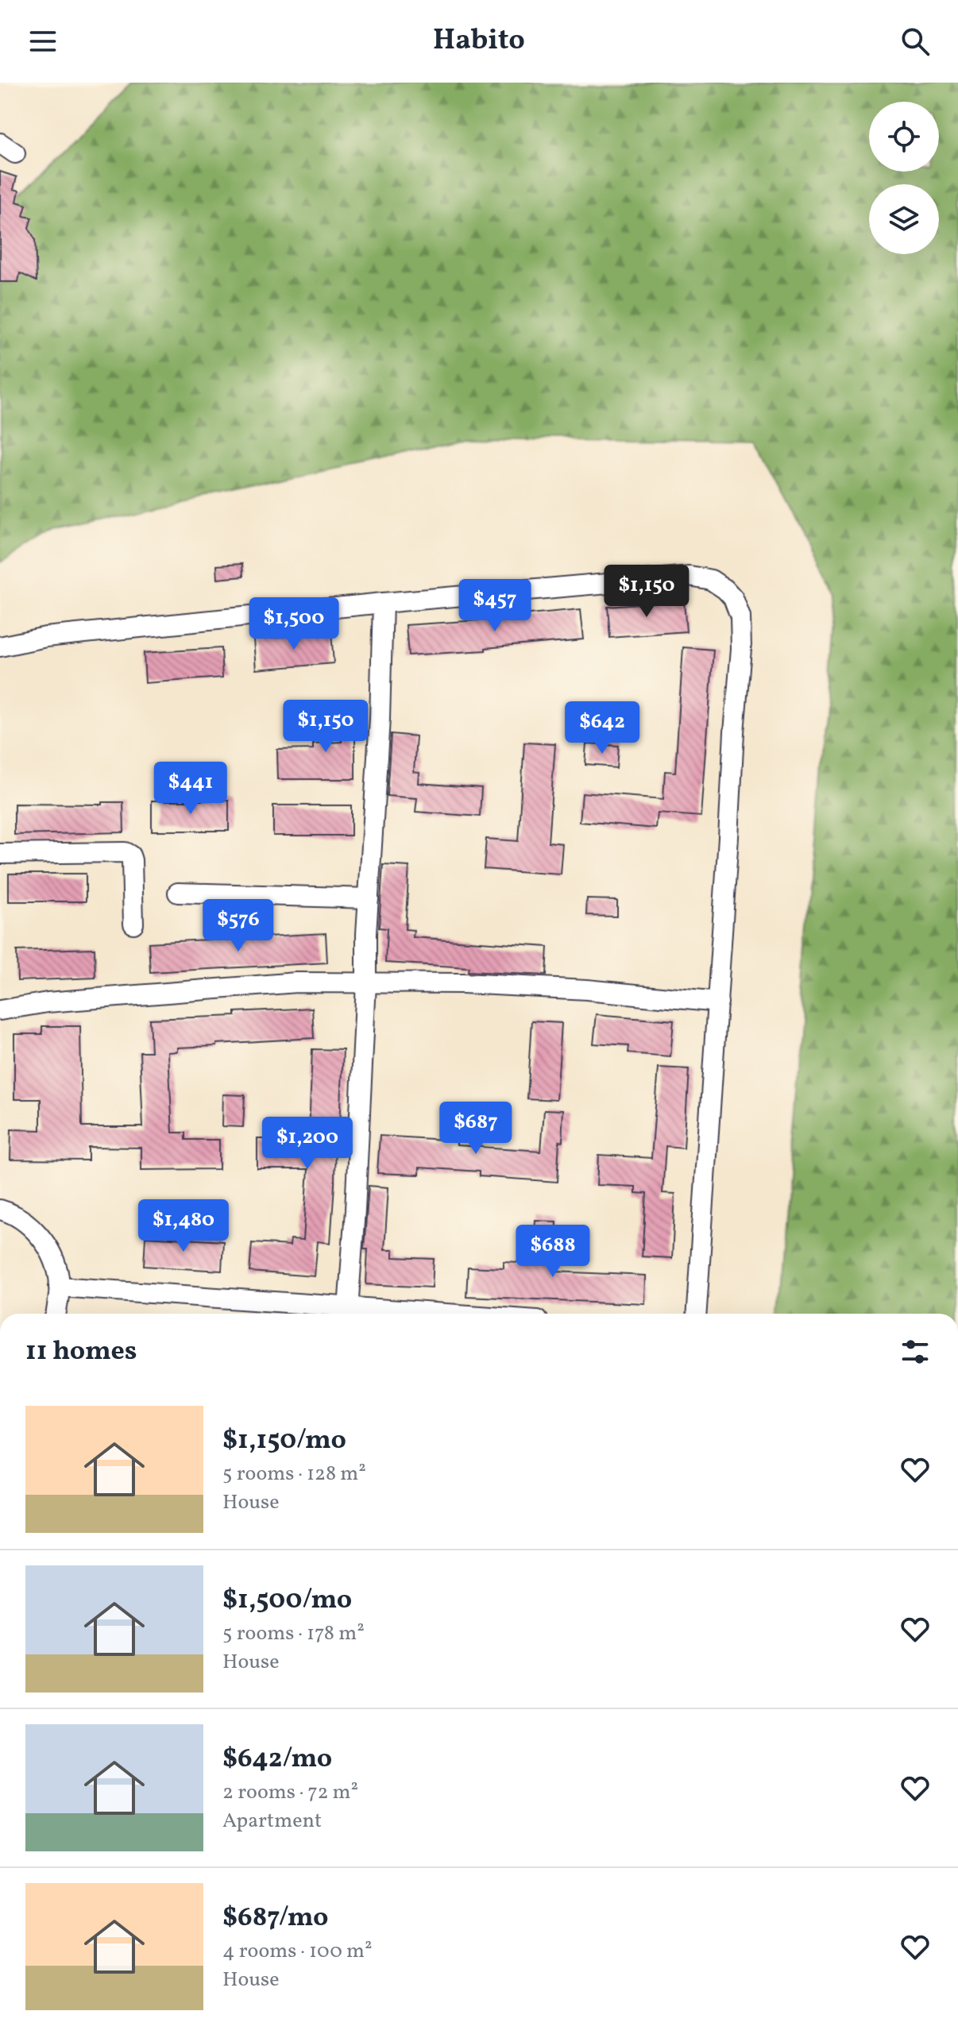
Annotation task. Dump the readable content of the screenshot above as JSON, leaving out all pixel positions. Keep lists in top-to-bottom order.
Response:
{
  "page": {
    "header": "Habito",
    "price": [
      "$1,150",
      "$457",
      "$1,500",
      "$1,150",
      "$642",
      "$441",
      "$576",
      "$687",
      "$1,200",
      "$1,480",
      "$688"
    ],
    "heading": "11 homes",
    "list": [
      {
        "name": "$1,150/mo",
        "note": "5 rooms · 128 m² · House"
      },
      {
        "name": "$1,500/mo",
        "note": "5 rooms · 178 m² · House"
      },
      {
        "name": "$642/mo",
        "note": "2 rooms · 72 m² · Apartment"
      },
      {
        "name": "$687/mo",
        "note": "4 rooms · 100 m² · House"
      }
    ]
  }
}
